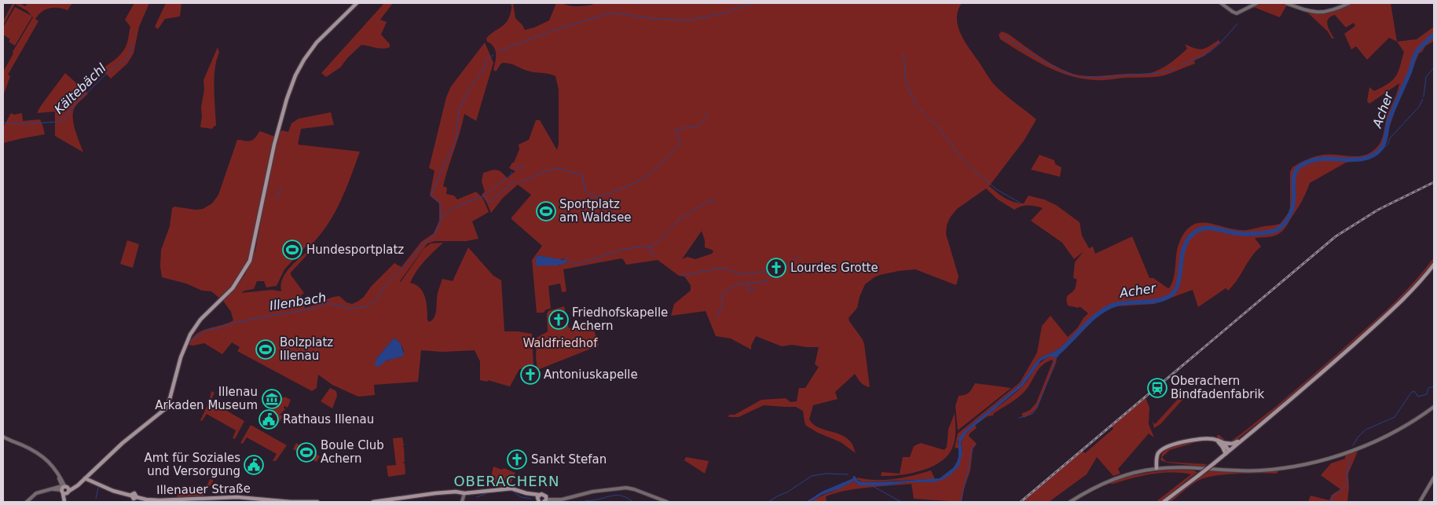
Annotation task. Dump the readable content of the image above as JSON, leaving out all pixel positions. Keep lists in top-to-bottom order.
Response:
{
  "streets": {
    "main road": ["Illenauer Straße"]
  },
  "districts": ["OBERACHERN"],
  "water": ["Kältebächl", "Acher", "Illenbach"],
  "parks": ["Waldfriedhof"],
  "places": {
    "sports": [
      "Sportplatz am Waldsee",
      "Hundesportplatz",
      "Bolzplatz Illenau",
      "Boule Club Achern"
    ],
    "church": [
      "Lourdes Grotte",
      "Friedhofskapelle Achern",
      "Antoniuskapelle",
      "Sankt Stefan"
    ],
    "station": ["Oberachern Bindfadenfabrik"],
    "museum": ["Illenau Arkaden Museum"],
    "public building": ["Rathaus Illenau", "Amt für Soziales und Versorgung"]
  }
}
